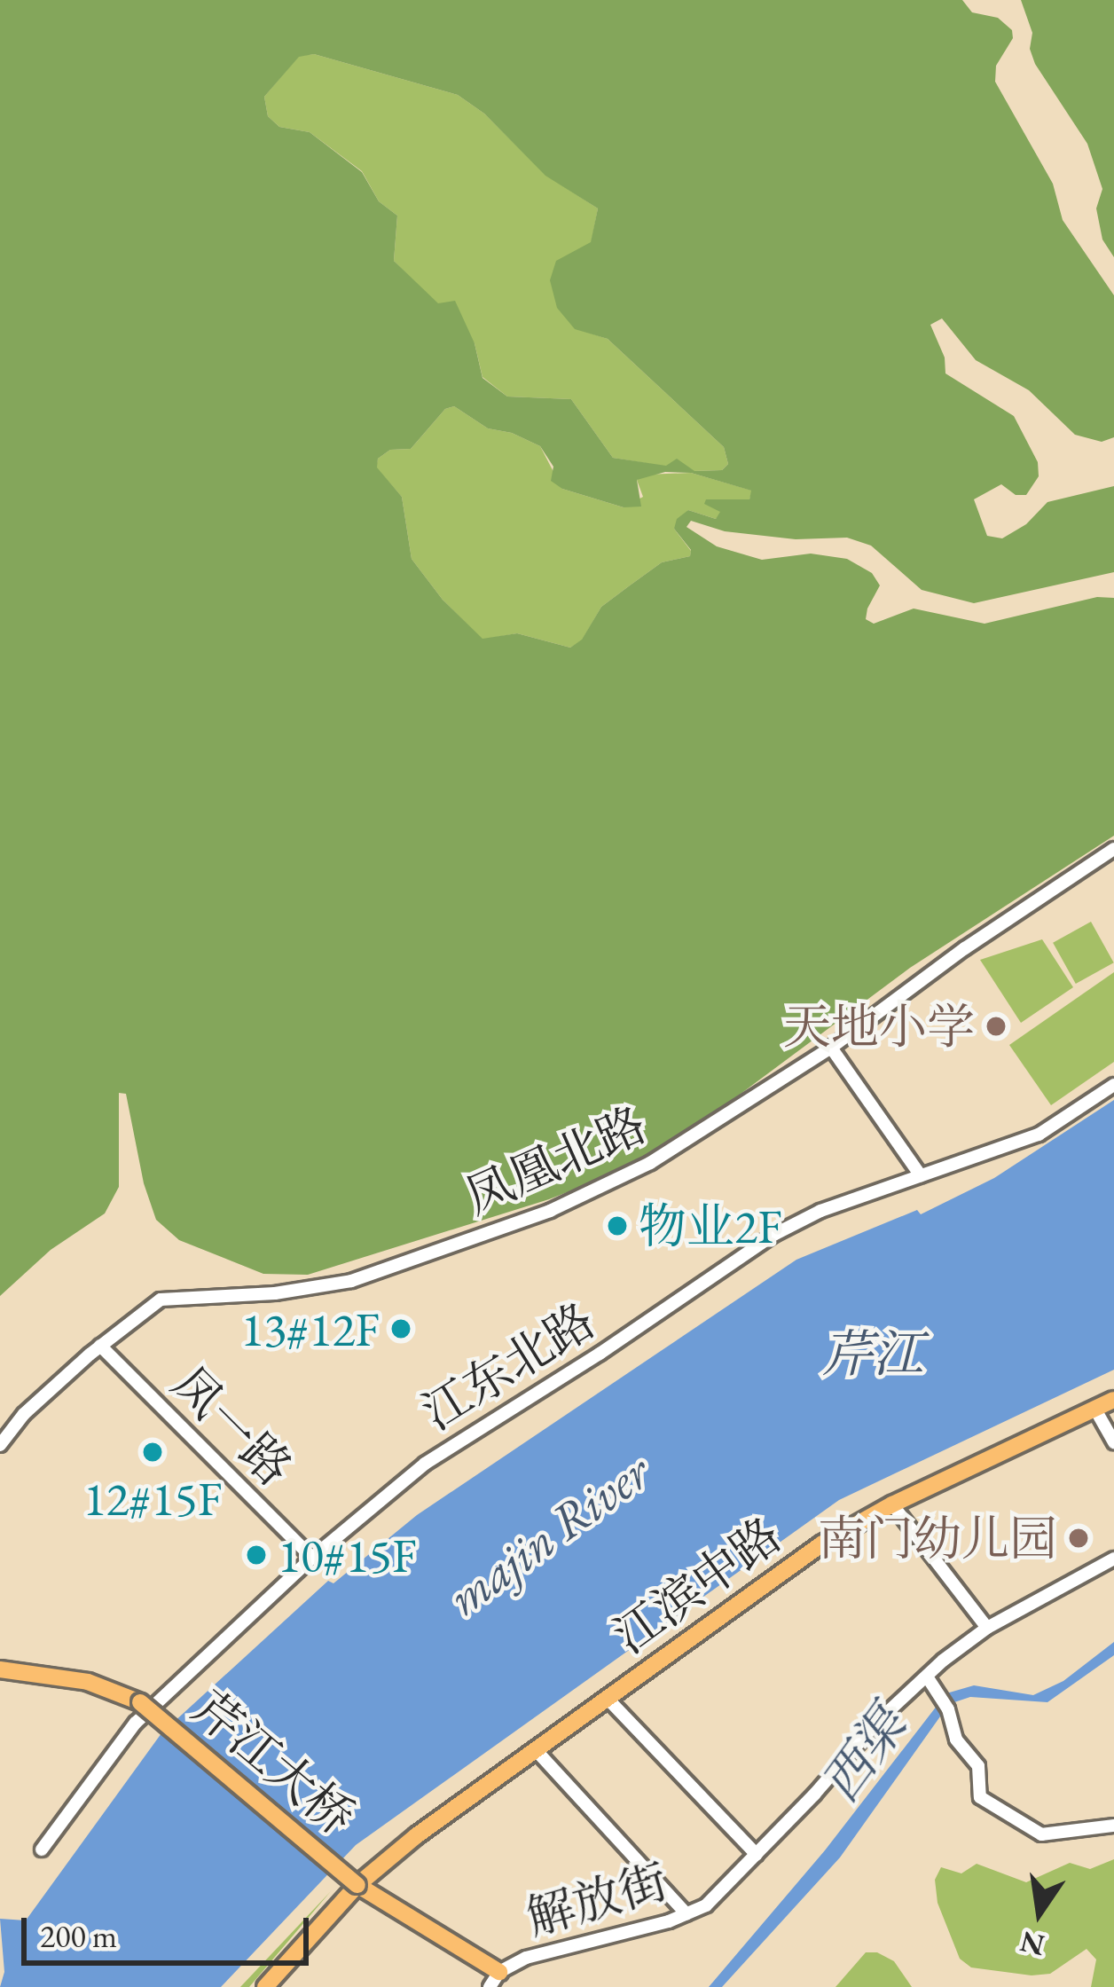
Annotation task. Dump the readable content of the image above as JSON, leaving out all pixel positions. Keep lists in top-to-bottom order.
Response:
{
  "streets": {
    "main road": ["江滨中路", "芹江大桥"],
    "street": [
      "凤凰北路",
      "江东北路",
      "凤一路",
      "解放街"
    ]
  },
  "crossings": [
    ["凤凰北路", "凤一路"],
    ["江东北路", "凤一路"],
    ["江滨中路", "芹江大桥"],
    ["芹江大桥", "解放街"]
  ],
  "water": ["芹江", "majin River", "西渠"],
  "places": [
    "天地小学",
    "物业2F",
    "13#12F",
    "12#15F",
    "南门幼儿园",
    "10#15F"
  ],
  "scale_bar": "200 m",
  "north": "bottom"
}
